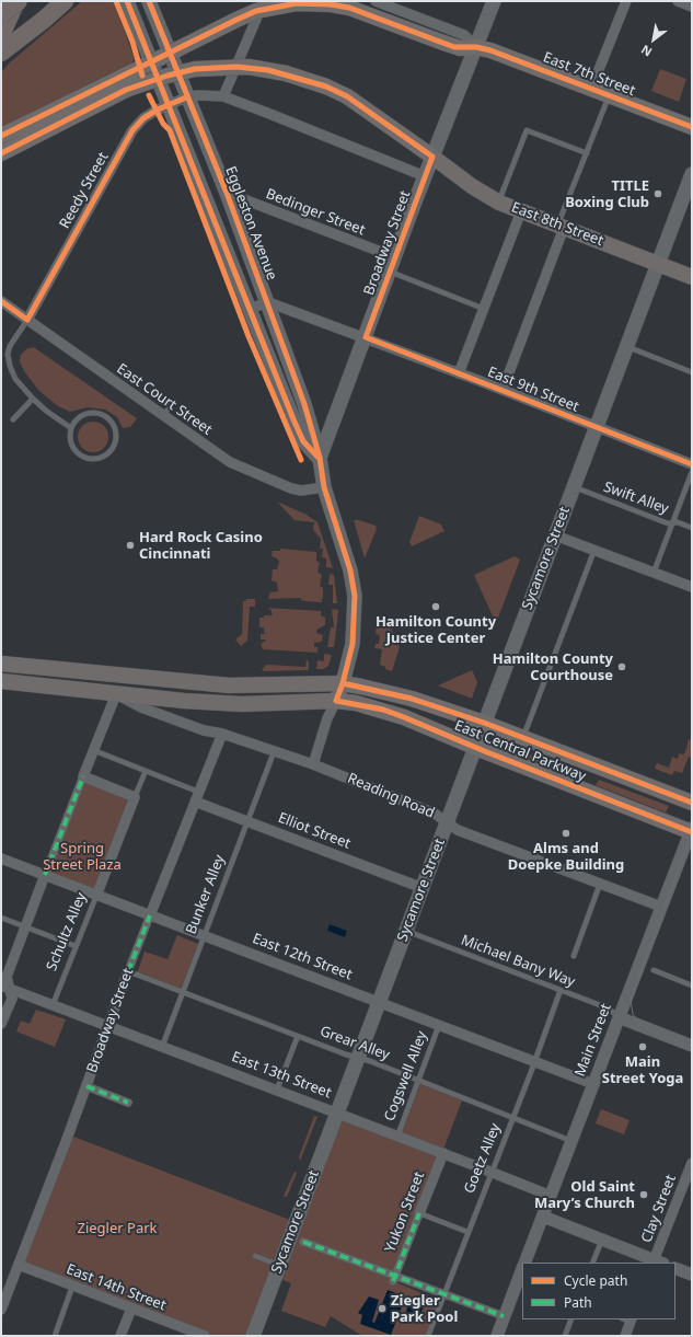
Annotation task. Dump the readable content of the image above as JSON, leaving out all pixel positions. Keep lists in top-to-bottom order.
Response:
{
  "streets": {
    "main road": [
      "East 7th Street",
      "Eggleston Avenue",
      "East 8th Street",
      "Broadway Street",
      "Sycamore Street",
      "East Central Parkway",
      "Reading Road"
    ],
    "street": [
      "Reedy Street",
      "Bedinger Street",
      "East 9th Street",
      "East Court Street",
      "Elliot Street",
      "Schultz Alley",
      "East 12th Street",
      "Main Street",
      "East 13th Street",
      "Clay Street",
      "Yukon Street",
      "East 14th Street"
    ],
    "lane": [
      "Swift Alley",
      "Bunker Alley",
      "Michael Bany Way",
      "Grear Alley",
      "Cogswell Alley",
      "Goetz Alley"
    ]
  },
  "crossings": [
    ["East 7th Street", "Broadway Street"],
    ["Reedy Street", "Eggleston Avenue"],
    ["Reedy Street", "Broadway Street"],
    ["Reedy Street", "East Court Street"],
    ["Bedinger Street", "Eggleston Avenue"],
    ["Bedinger Street", "Broadway Street"],
    ["Eggleston Avenue", "Broadway Street"],
    ["Eggleston Avenue", "East 9th Street"],
    ["Eggleston Avenue", "East Court Street"],
    ["Eggleston Avenue", "East Central Parkway"],
    ["Eggleston Avenue", "Reading Road"],
    ["East 8th Street", "Broadway Street"],
    ["East 8th Street", "Sycamore Street"],
    ["Broadway Street", "East 9th Street"],
    ["Broadway Street", "Reading Road"],
    ["Broadway Street", "Elliot Street"],
    ["Broadway Street", "East 12th Street"],
    ["Broadway Street", "Grear Alley"],
    ["Broadway Street", "East 13th Street"],
    ["Broadway Street", "East 14th Street"],
    ["East 9th Street", "Sycamore Street"],
    ["Swift Alley", "Sycamore Street"],
    ["Sycamore Street", "East Central Parkway"],
    ["Sycamore Street", "Reading Road"],
    ["Sycamore Street", "Elliot Street"],
    ["Sycamore Street", "East 12th Street"],
    ["Sycamore Street", "Michael Bany Way"],
    ["Sycamore Street", "Grear Alley"],
    ["Sycamore Street", "East 13th Street"],
    ["East Central Parkway", "Reading Road"],
    ["East Central Parkway", "Main Street"],
    ["Reading Road", "Bunker Alley"],
    ["Reading Road", "Main Street"],
    ["Elliot Street", "Bunker Alley"],
    ["Bunker Alley", "East 12th Street"],
    ["Bunker Alley", "Grear Alley"],
    ["Bunker Alley", "East 13th Street"],
    ["Schultz Alley", "East 12th Street"],
    ["Schultz Alley", "East 13th Street"],
    ["East 12th Street", "Main Street"],
    ["East 12th Street", "Cogswell Alley"],
    ["East 12th Street", "Goetz Alley"],
    ["Michael Bany Way", "Main Street"],
    ["Michael Bany Way", "Goetz Alley"],
    ["Main Street", "Grear Alley"],
    ["Main Street", "East 13th Street"],
    ["Grear Alley", "Cogswell Alley"],
    ["Grear Alley", "Goetz Alley"],
    ["East 13th Street", "Cogswell Alley"],
    ["East 13th Street", "Goetz Alley"],
    ["East 13th Street", "Yukon Street"]
  ],
  "parks": ["Spring Street Plaza", "Ziegler Park"],
  "places": [
    "TITLE Boxing Club",
    "Hard Rock Casino Cincinnati",
    "Hamilton County Justice Center",
    "Hamilton County Courthouse",
    "Alms and Doepke Building",
    "Main Street Yoga",
    "Old Saint Mary’s Church",
    "Ziegler Park Pool"
  ],
  "legend": ["Cycle path", "Path"],
  "north": "bottom left"
}
